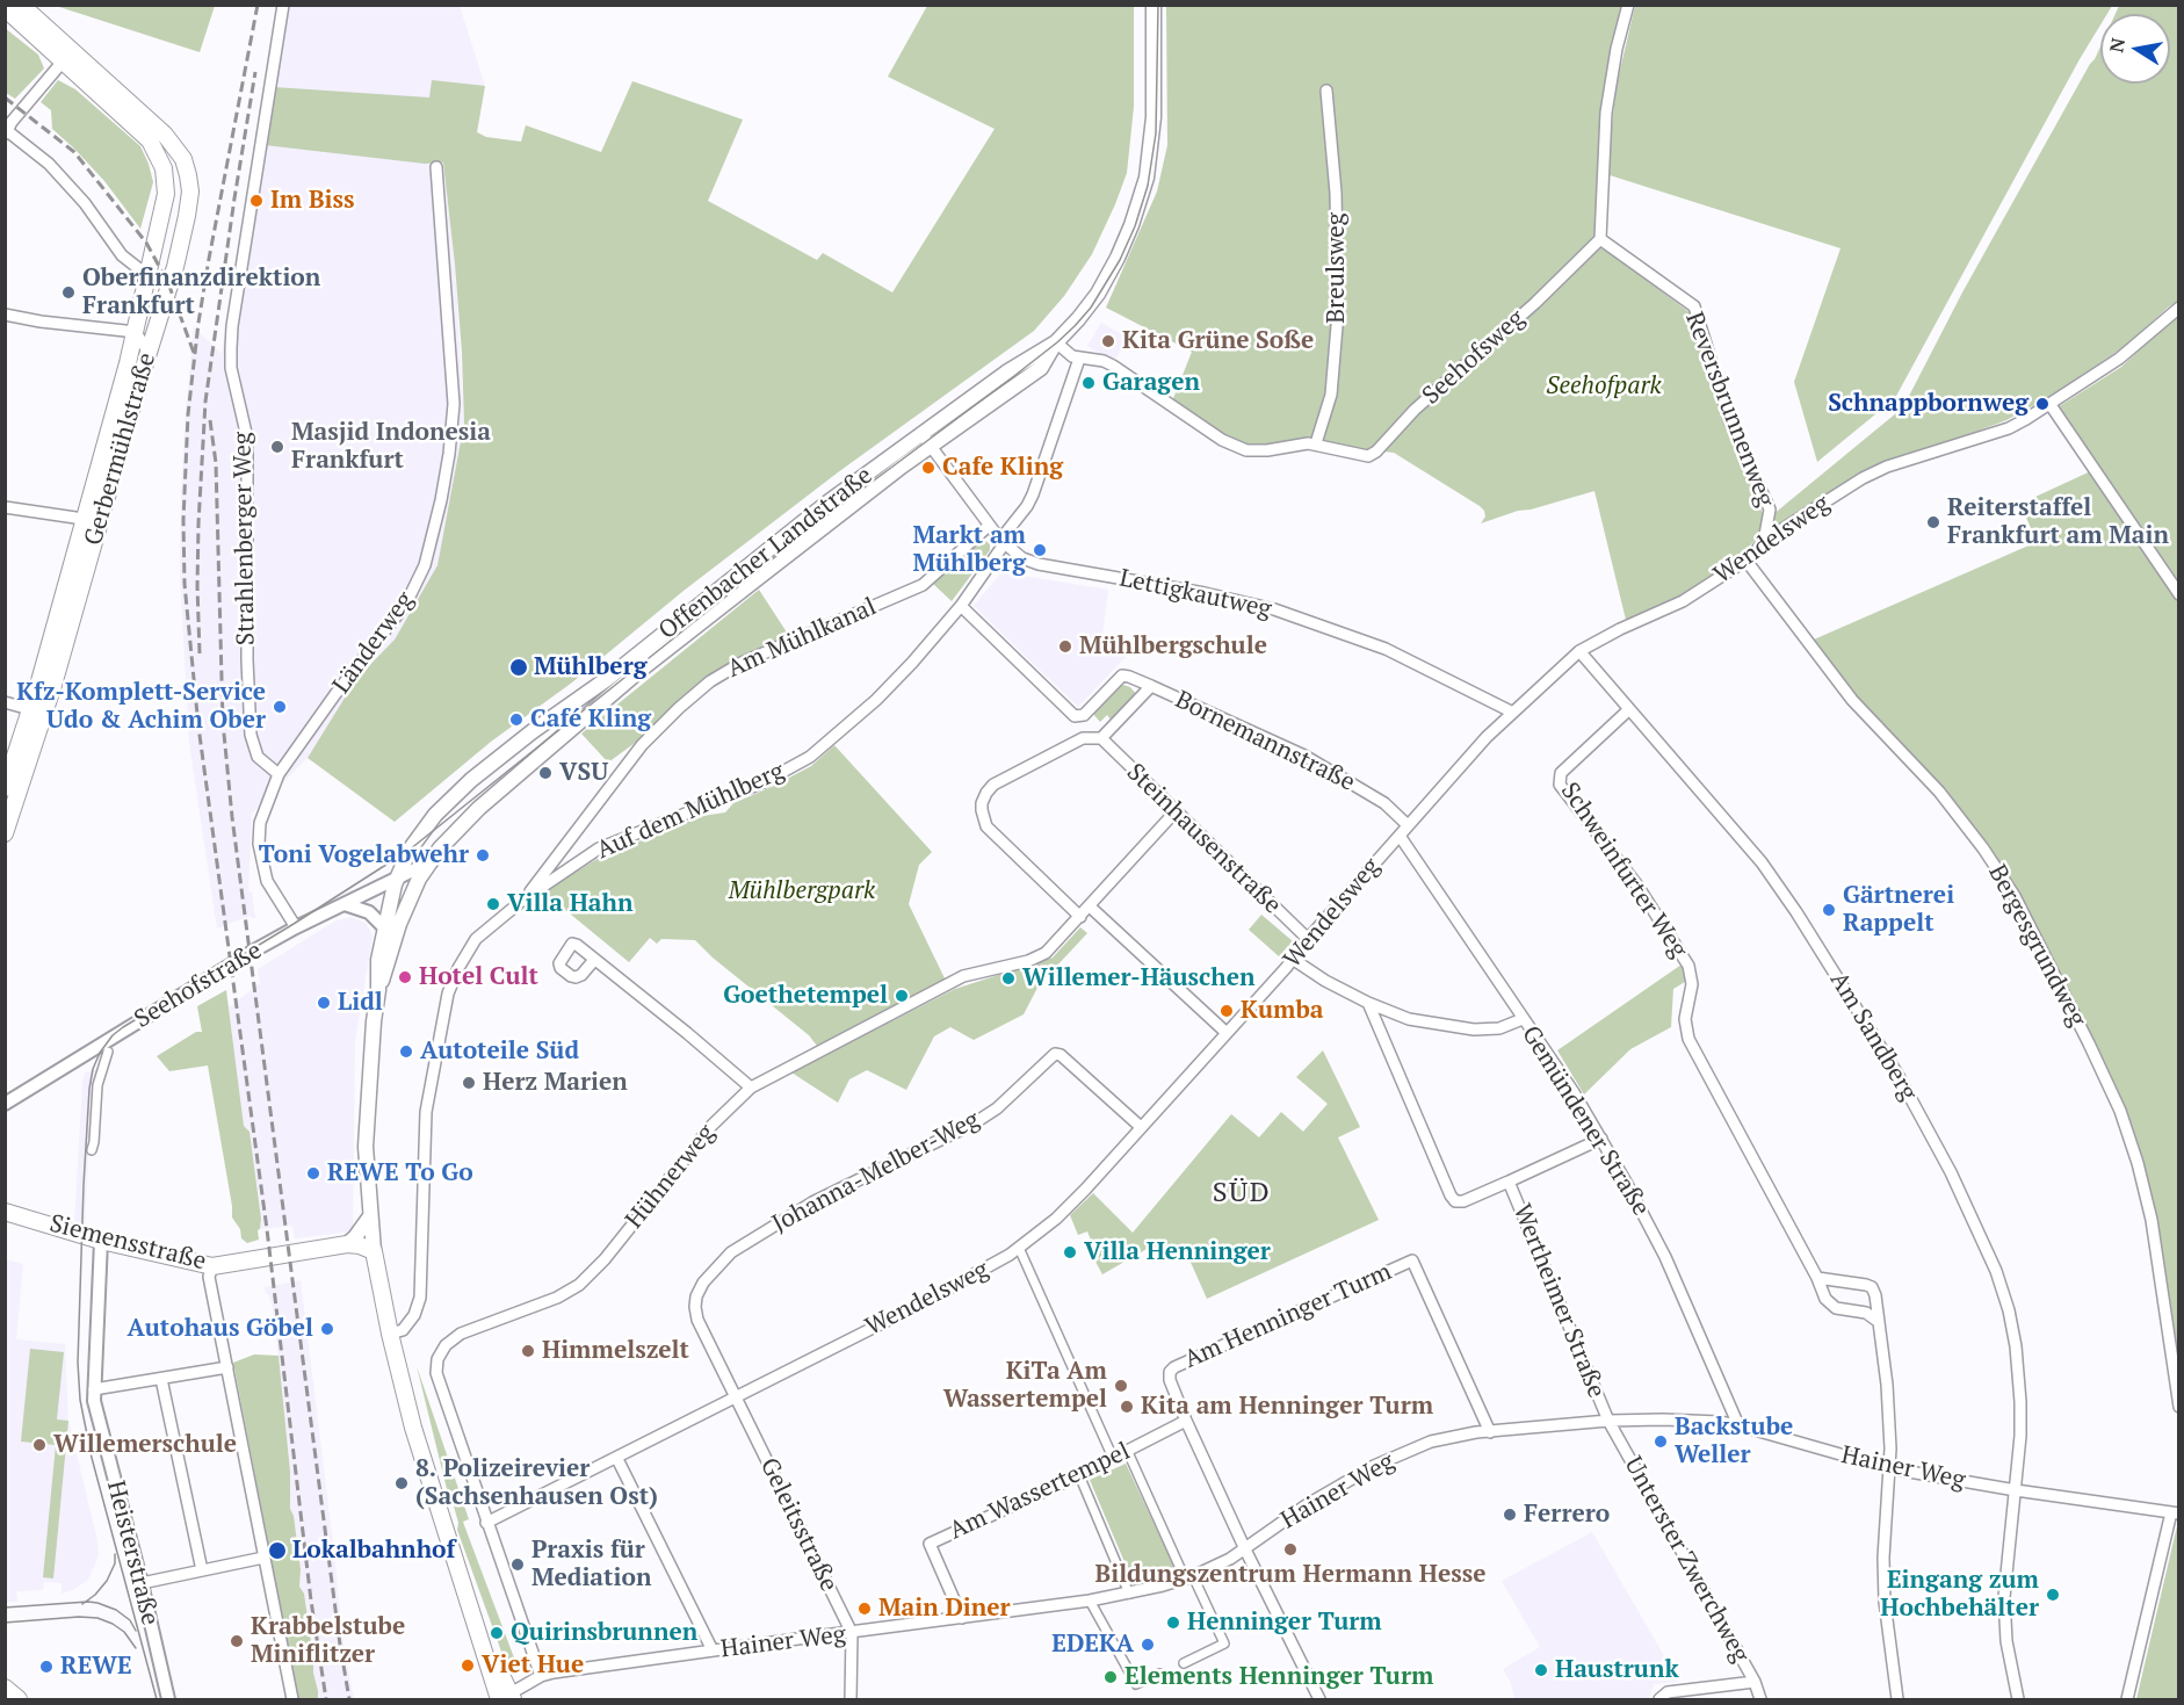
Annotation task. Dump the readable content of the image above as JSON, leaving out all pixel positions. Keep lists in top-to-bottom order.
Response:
{
  "streets": {
    "main road": ["Gerbermühlstraße", "Offenbacher Landstraße", "Siemensstraße"],
    "street": [
      "Breulsweg",
      "Seehofsweg",
      "Reversbrunnenweg",
      "Strahlenberger Weg",
      "Wendelsweg",
      "Lettigkautweg",
      "Am Mühlkanal",
      "Länderweg",
      "Bornemannstraße",
      "Auf dem Mühlberg",
      "Steinhausenstraße",
      "Schweinfurter Weg",
      "Bergesgrundweg",
      "Seehofstraße",
      "Am Sandberg",
      "Gemündener Straße",
      "Johanna-Melber-Weg",
      "Hühnerweg",
      "Wertheimer Straße",
      "Am Henninger Turm",
      "Hainer Weg",
      "Am Wassertempel",
      "Geleitsstraße",
      "Heisterstraße",
      "Unterster Zwerchweg"
    ]
  },
  "crossings": [
    ["Breulsweg", "Seehofsweg"],
    ["Seehofsweg", "Reversbrunnenweg"],
    ["Reversbrunnenweg", "Wendelsweg"],
    ["Strahlenberger Weg", "Länderweg"],
    ["Wendelsweg", "Lettigkautweg"],
    ["Wendelsweg", "Bornemannstraße"],
    ["Wendelsweg", "Steinhausenstraße"],
    ["Wendelsweg", "Bergesgrundweg"],
    ["Wendelsweg", "Am Sandberg"],
    ["Wendelsweg", "Gemündener Straße"],
    ["Wendelsweg", "Johanna-Melber-Weg"],
    ["Wendelsweg", "Hühnerweg"],
    ["Wendelsweg", "Geleitsstraße"],
    ["Offenbacher Landstraße", "Lettigkautweg"],
    ["Offenbacher Landstraße", "Auf dem Mühlberg"],
    ["Offenbacher Landstraße", "Seehofstraße"],
    ["Offenbacher Landstraße", "Siemensstraße"],
    ["Offenbacher Landstraße", "Hainer Weg"],
    ["Lettigkautweg", "Am Mühlkanal"],
    ["Lettigkautweg", "Auf dem Mühlberg"],
    ["Am Mühlkanal", "Auf dem Mühlberg"],
    ["Länderweg", "Seehofstraße"],
    ["Bornemannstraße", "Auf dem Mühlberg"],
    ["Bornemannstraße", "Steinhausenstraße"],
    ["Steinhausenstraße", "Hühnerweg"],
    ["Schweinfurter Weg", "Am Sandberg"],
    ["Am Sandberg", "Hainer Weg"],
    ["Gemündener Straße", "Hainer Weg"],
    ["Johanna-Melber-Weg", "Geleitsstraße"],
    ["Hühnerweg", "Hainer Weg"],
    ["Siemensstraße", "Heisterstraße"],
    ["Wertheimer Straße", "Hainer Weg"],
    ["Wertheimer Straße", "Unterster Zwerchweg"],
    ["Am Henninger Turm", "Hainer Weg"],
    ["Am Henninger Turm", "Am Wassertempel"],
    ["Hainer Weg", "Am Wassertempel"],
    ["Hainer Weg", "Geleitsstraße"],
    ["Hainer Weg", "Unterster Zwerchweg"]
  ],
  "districts": ["SÜD"],
  "parks": ["Seehofpark", "Mühlbergpark"],
  "places": [
    "Im Biss",
    "Oberfinanzdirektion Frankfurt",
    "Kita Grüne Soße",
    "Garagen",
    "Schnappbornweg",
    "Masjid Indonesia Frankfurt",
    "Cafe Kling",
    "Reiterstaffel Frankfurt am Main",
    "Markt am Mühlberg",
    "Mühlbergschule",
    "Mühlberg",
    "Kfz-Komplett-Service Udo & Achim Ober",
    "Café Kling",
    "VSU",
    "Toni Vogelabwehr",
    "Villa Hahn",
    "Gärtnerei Rappelt",
    "Hotel Cult",
    "Willemer-Häuschen",
    "Goethetempel",
    "Lidl",
    "Kumba",
    "Autoteile Süd",
    "Herz Marien",
    "REWE To Go",
    "Villa Henninger",
    "Autohaus Göbel",
    "Himmelszelt",
    "KiTa Am Wassertempel",
    "Kita am Henninger Turm",
    "Backstube Weller",
    "Willemerschule",
    "8. Polizeirevier (Sachsenhausen Ost)",
    "Ferrero",
    "Bildungszentrum Hermann Hesse",
    "Lokalbahnhof",
    "Praxis für Mediation",
    "Eingang zum Hochbehälter",
    "Main Diner",
    "Henninger Turm",
    "Quirinsbrunnen",
    "Krabbelstube Miniflitzer",
    "EDEKA",
    "Viet Hue",
    "REWE",
    "Haustrunk",
    "Elements Henninger Turm"
  ],
  "north": "left"
}
